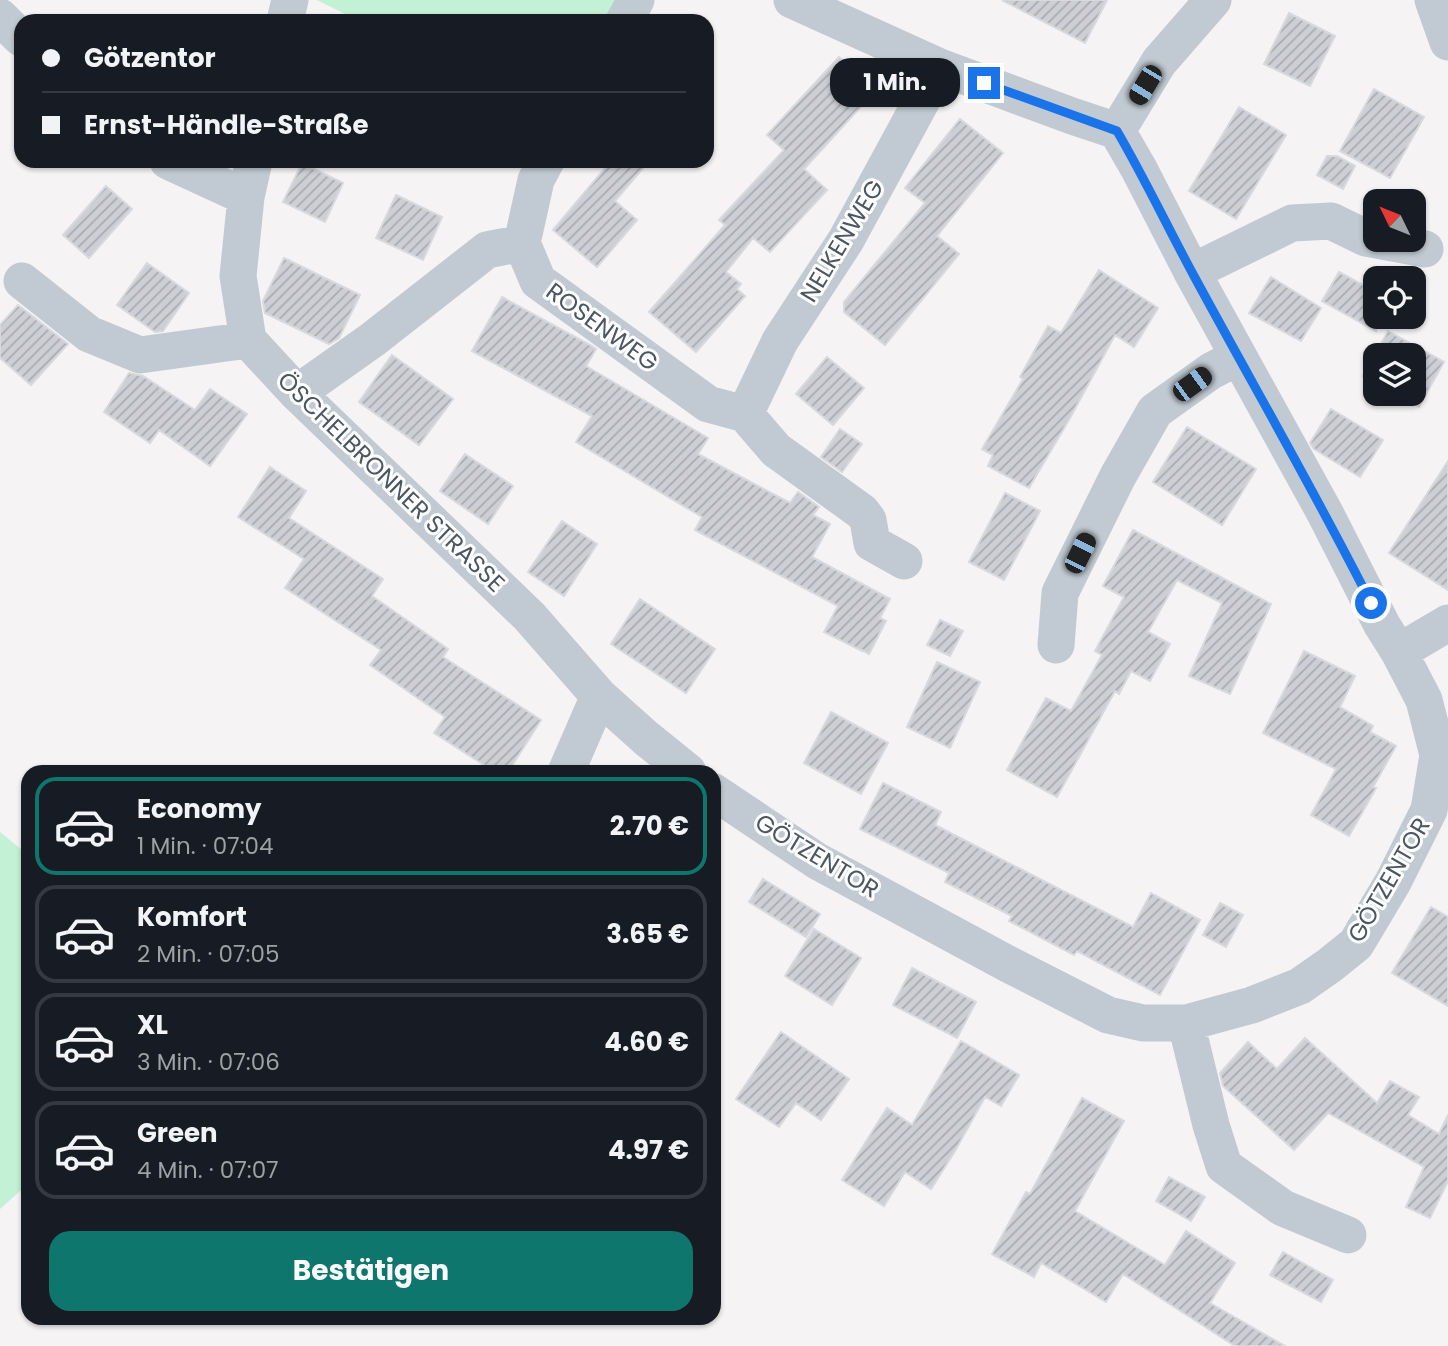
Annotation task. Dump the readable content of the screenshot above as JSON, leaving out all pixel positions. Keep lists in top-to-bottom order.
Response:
{
  "streets": {
    "street": [
      "NELKENWEG",
      "ROSENWEG",
      "ÖSCHELBRONNER STRASSE",
      "GÖTZENTOR"
    ]
  },
  "crossings": [
    ["NELKENWEG", "ROSENWEG"]
  ],
  "north": "top left",
  "page": {
    "banner": ["Götzentor", "Ernst-Händle-Straße"],
    "bubble": "1 Min.",
    "list": [
      {
        "name": "Economy",
        "note": "1 Min. · 07:04",
        "value": "2.70 €"
      },
      {
        "name": "Komfort",
        "note": "2 Min. · 07:05",
        "value": "3.65 €"
      },
      {
        "name": "XL",
        "note": "3 Min. · 07:06",
        "value": "4.60 €"
      },
      {
        "name": "Green",
        "note": "4 Min. · 07:07",
        "value": "4.97 €"
      }
    ],
    "buttons": "Bestätigen"
  }
}
